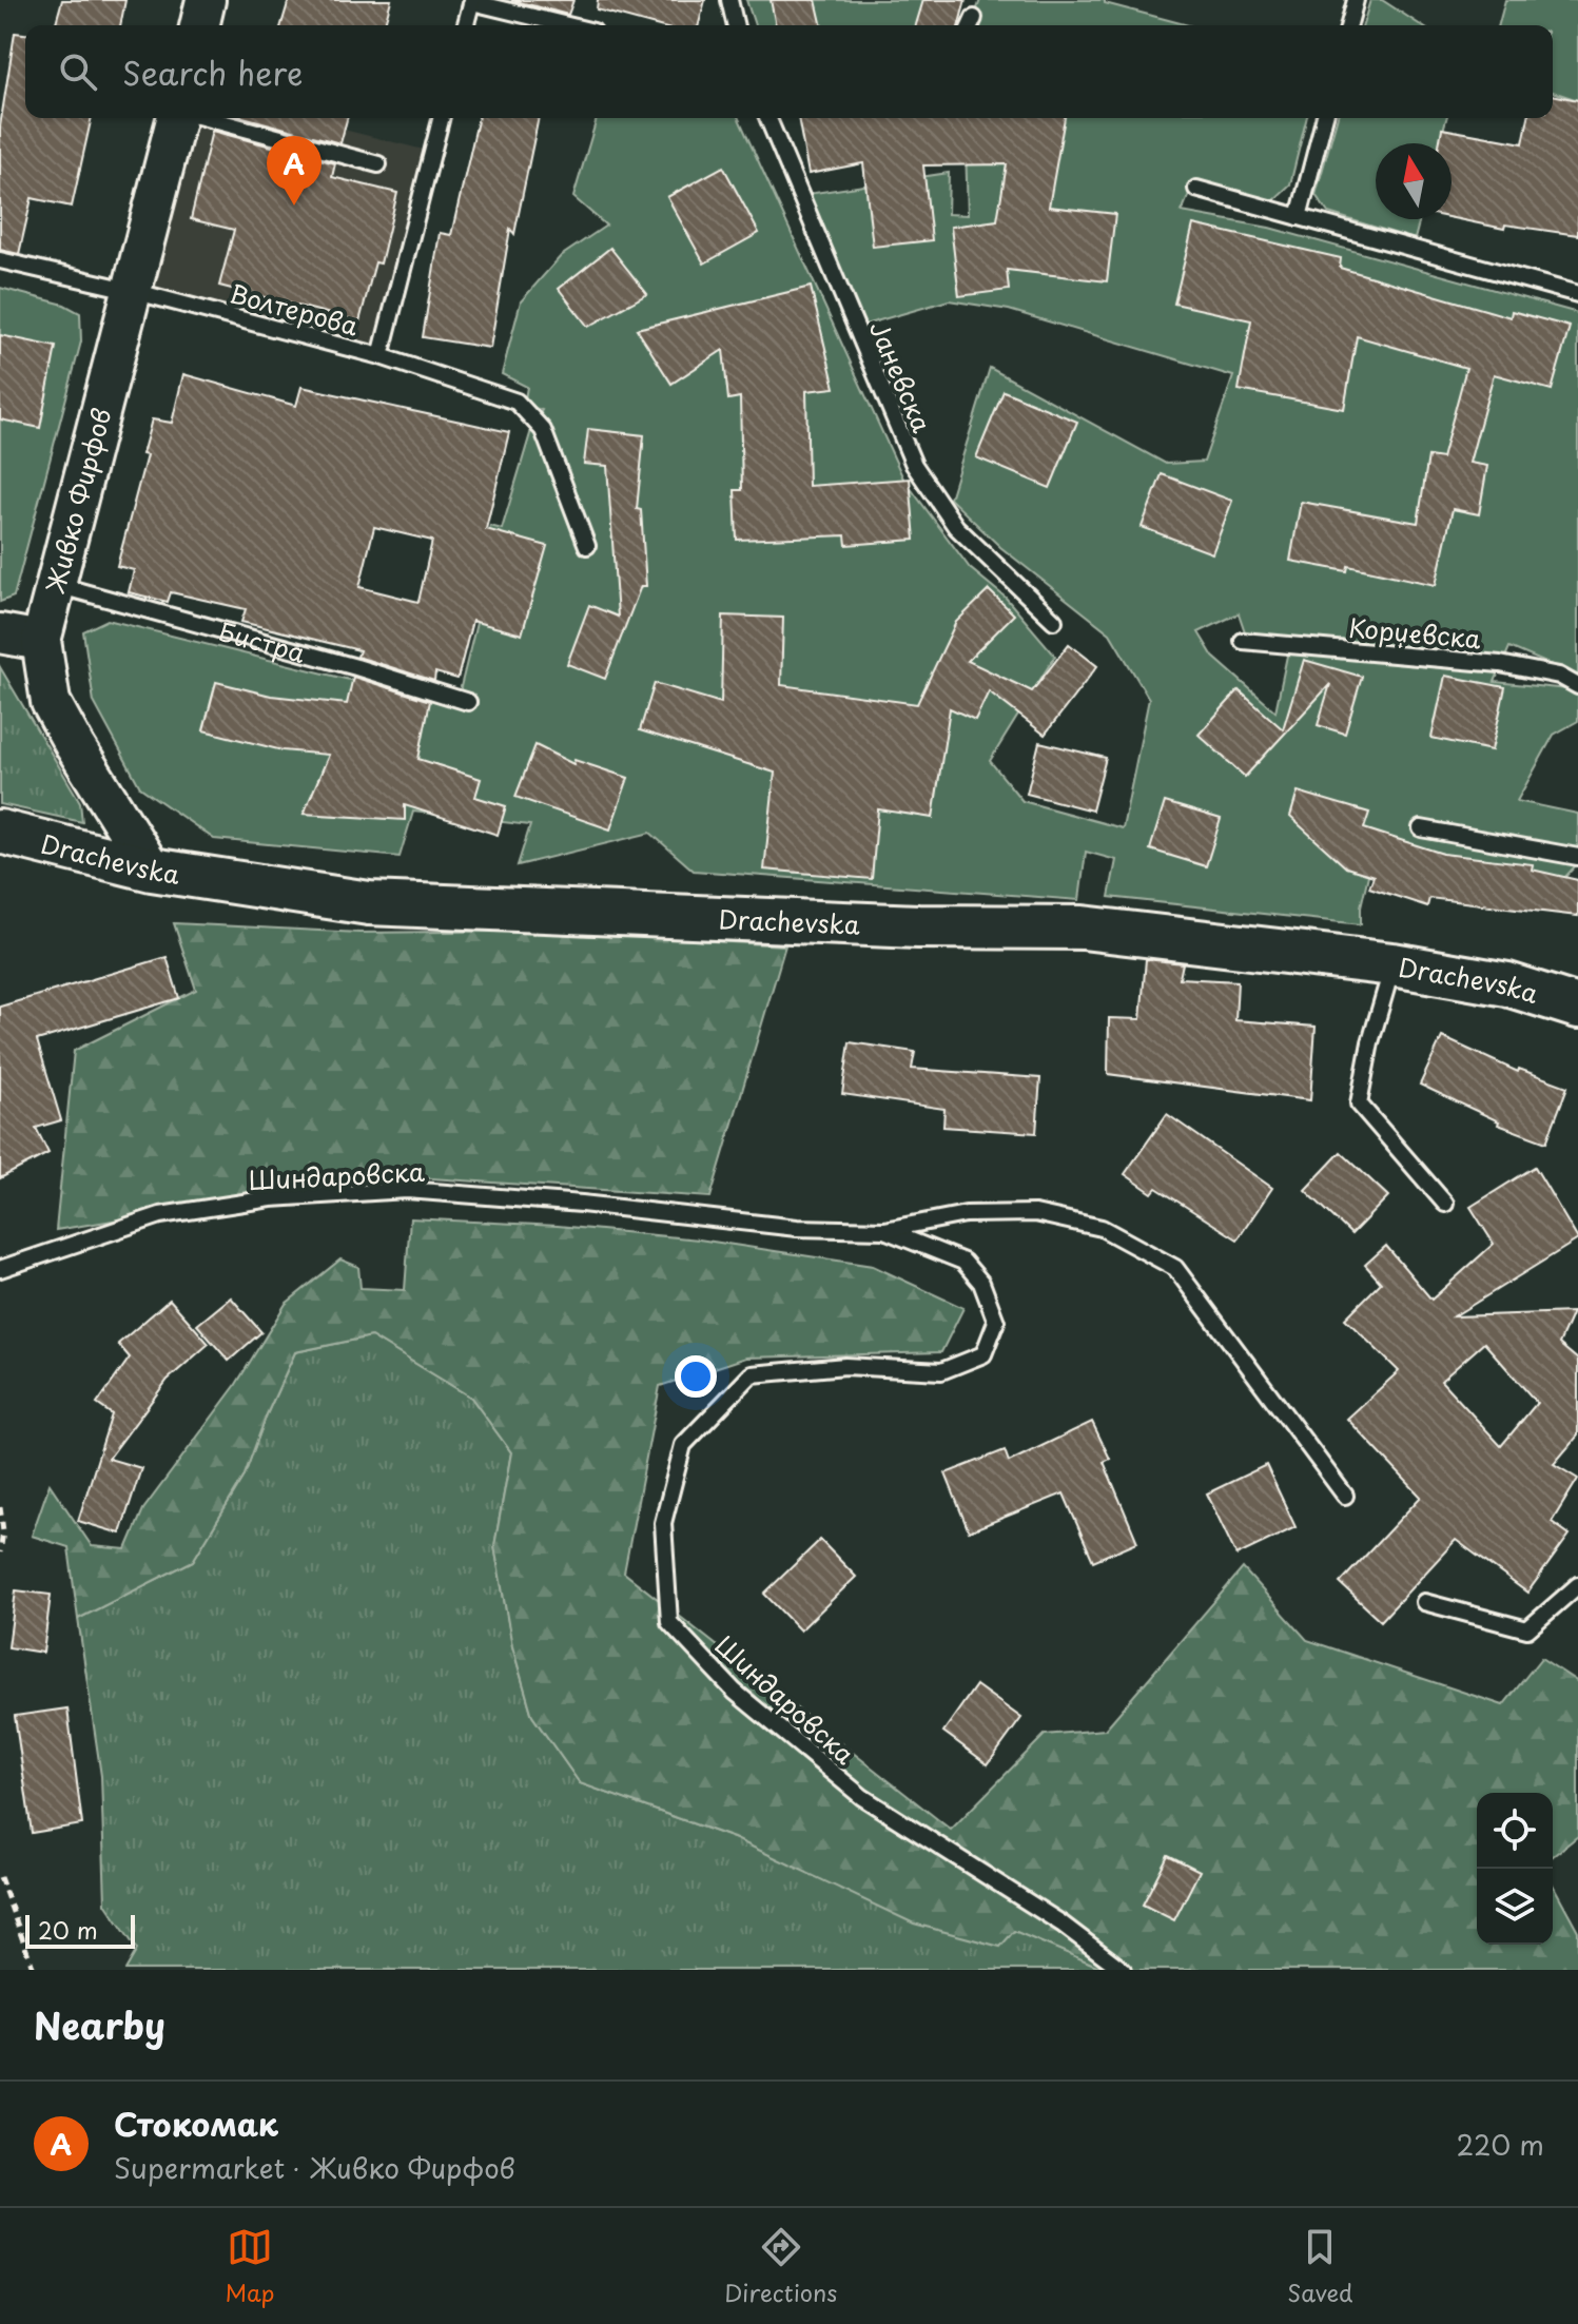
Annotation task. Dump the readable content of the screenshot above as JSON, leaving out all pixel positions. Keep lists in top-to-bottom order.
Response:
{
  "streets": {
    "main road": ["Drachevska"],
    "street": ["Живко Фирфов"],
    "lane": [
      "Волтерова",
      "Јаневска",
      "Корџевска",
      "Бистра",
      "Шиндаровска"
    ]
  },
  "crossings": [
    ["Волтерова", "Живко Фирфов"],
    ["Живко Фирфов", "Бистра"],
    ["Живко Фирфов", "Drachevska"]
  ],
  "scale_bar": "20 m",
  "north": "top",
  "page": {
    "search": "Search here",
    "pins": "A",
    "scale": "20 m",
    "heading": "Nearby",
    "list": [
      {
        "mark": "A",
        "name": "Стокомак",
        "note": "Supermarket · Живко Фирфов",
        "value": "220 m"
      }
    ],
    "nav": ["Map", "Directions", "Saved"]
  }
}
